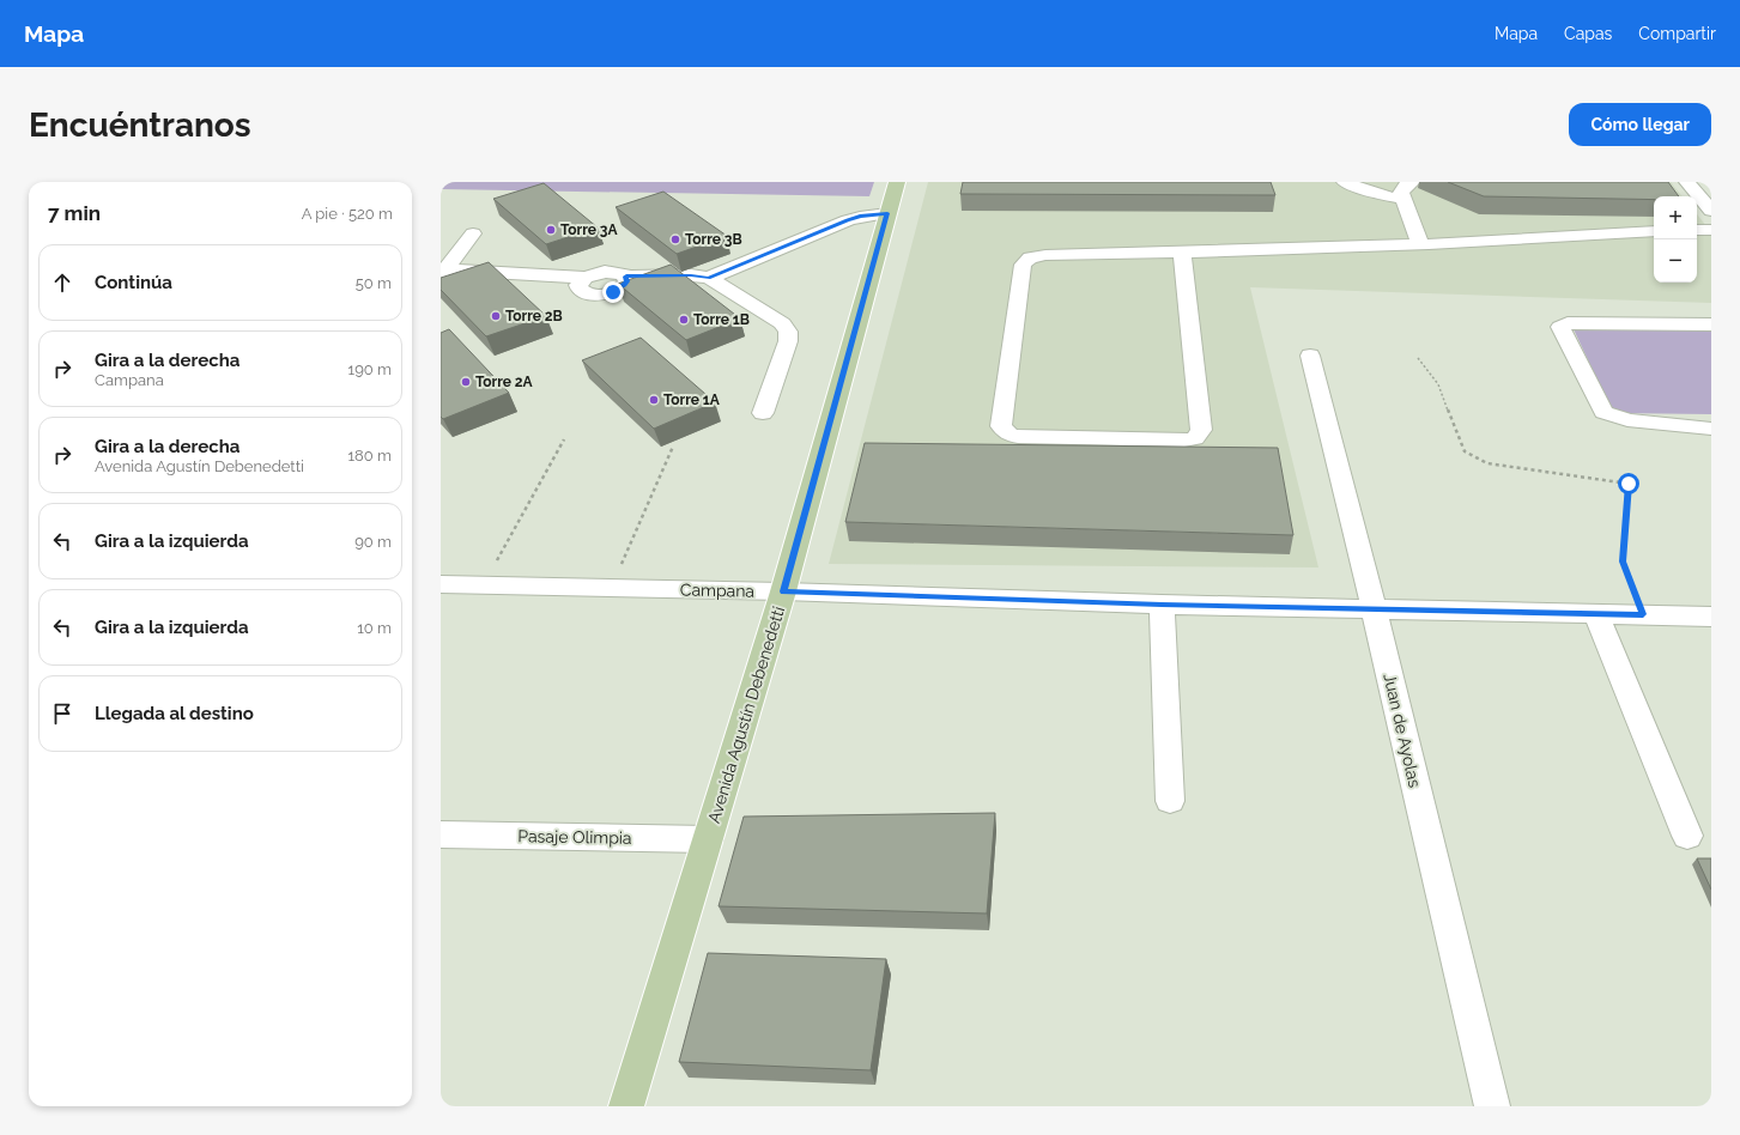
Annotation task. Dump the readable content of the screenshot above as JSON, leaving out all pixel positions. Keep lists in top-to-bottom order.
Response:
{
  "streets": {
    "main road": ["Avenida Agustín Debenedetti"],
    "street": ["Campana", "Juan de Ayolas", "Pasaje Olimpia"]
  },
  "crossings": [
    ["Campana", "Avenida Agustín Debenedetti"],
    ["Campana", "Juan de Ayolas"],
    ["Avenida Agustín Debenedetti", "Pasaje Olimpia"]
  ],
  "places": [
    "Torre 3A",
    "Torre 3B",
    "Torre 2B",
    "Torre 1B",
    "Torre 2A",
    "Torre 1A"
  ],
  "page": {
    "header": "Mapa",
    "nav": ["Mapa", "Capas", "Compartir"],
    "buttons": "Cómo llegar",
    "title": "Encuéntranos",
    "heading": ["7 min", "A pie · 520 m"],
    "map_buttons": ["+", "−"],
    "list": [
      ["Continúa", "50 m"],
      ["Gira a la derecha", "Campana", "190 m"],
      ["Gira a la derecha", "Avenida Agustín Debenedetti", "180 m"],
      ["Gira a la izquierda", "90 m"],
      ["Gira a la izquierda", "10 m"],
      "Llegada al destino"
    ]
  }
}
